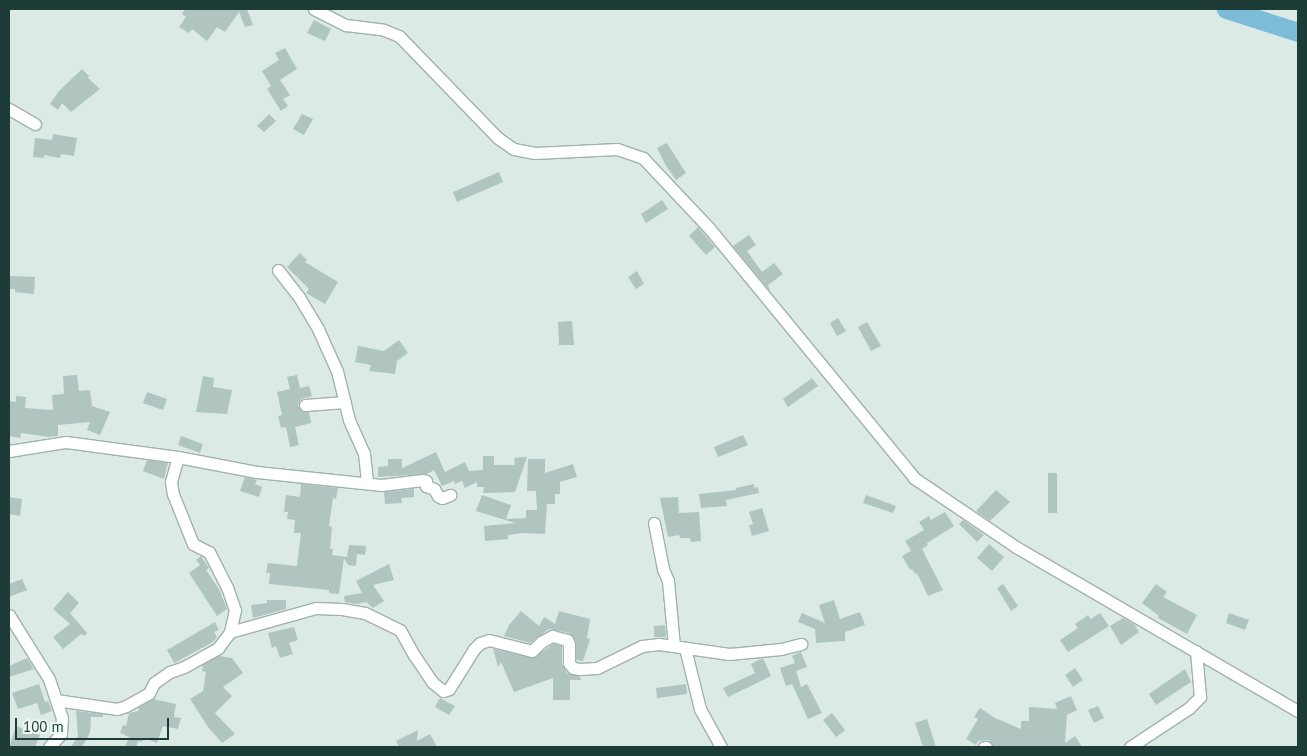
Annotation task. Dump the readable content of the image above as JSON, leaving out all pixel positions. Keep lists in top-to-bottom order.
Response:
{
  "scale_bar": "100 m"
}
